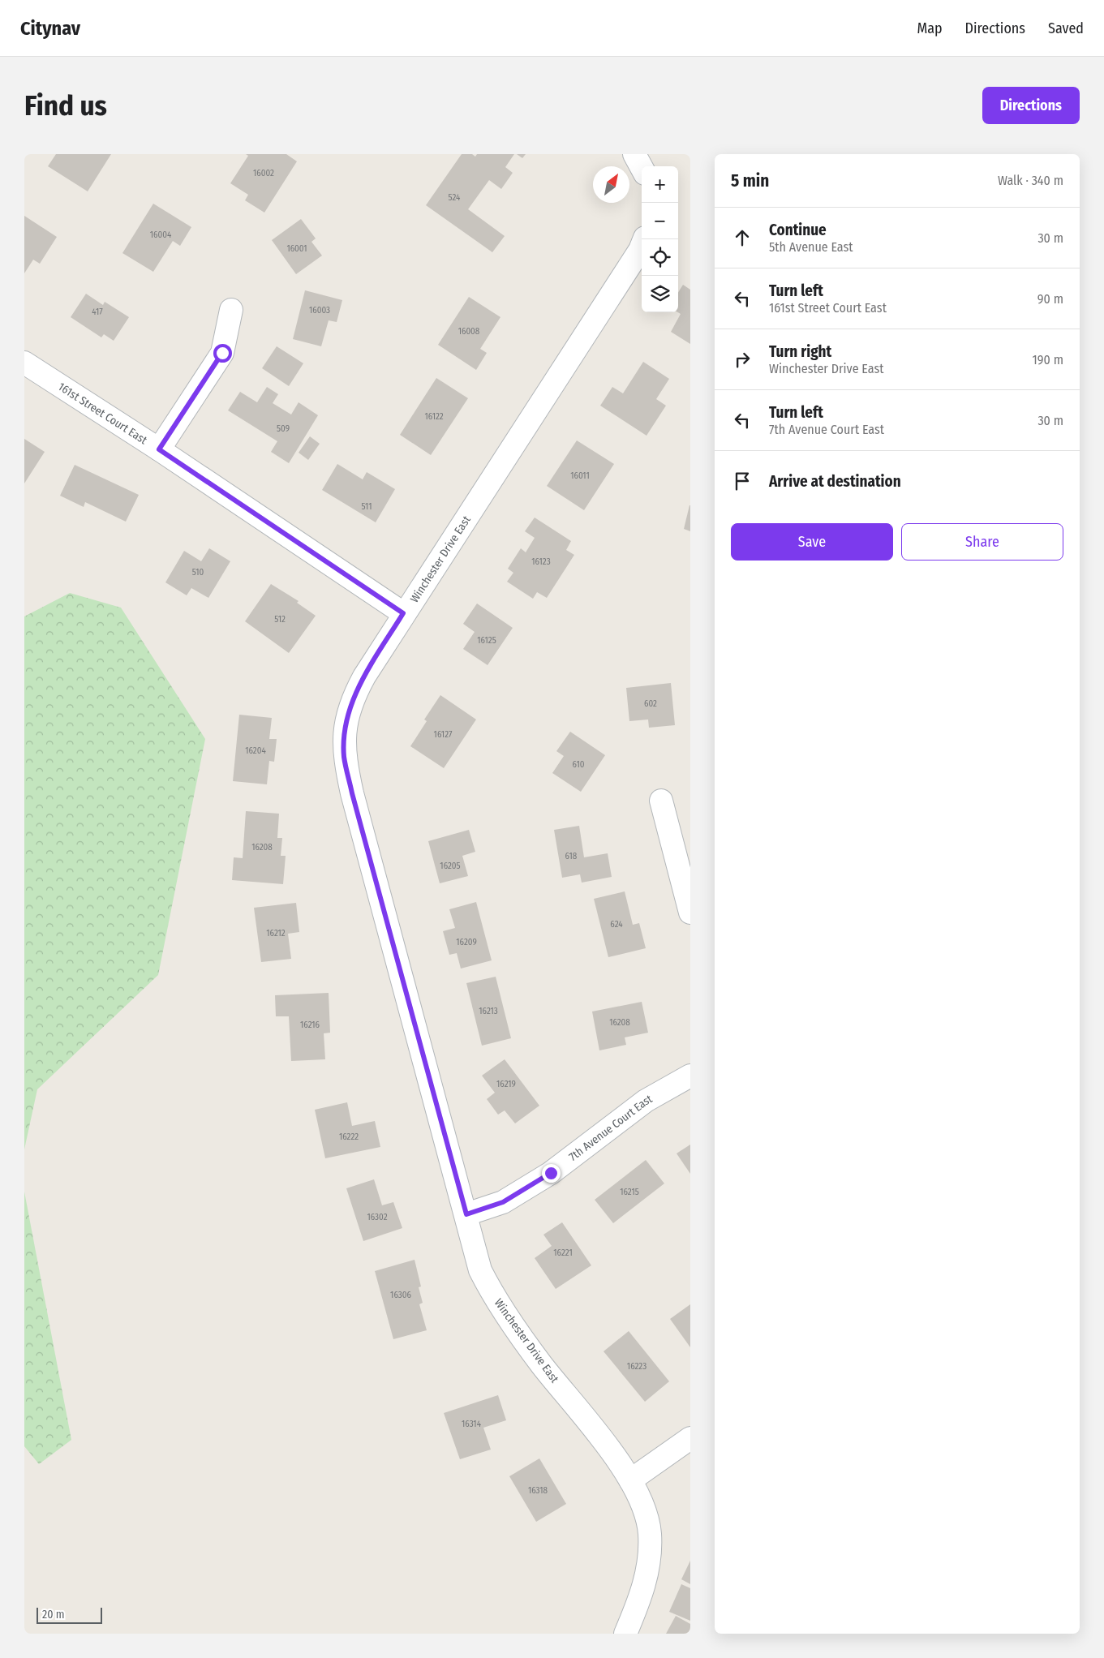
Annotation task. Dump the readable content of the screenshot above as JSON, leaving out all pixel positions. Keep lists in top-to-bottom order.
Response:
{
  "streets": {
    "street": ["161st Street Court East", "Winchester Drive East", "7th Avenue Court East"]
  },
  "crossings": [
    ["161st Street Court East", "Winchester Drive East"],
    ["Winchester Drive East", "7th Avenue Court East"]
  ],
  "house_numbers": [
    "16002",
    "524",
    "16004",
    "16001",
    "16003",
    "417",
    "16008",
    "16122",
    "509",
    "16011",
    "511",
    "16123",
    "510",
    "512",
    "16125",
    "602",
    "16127",
    "16204",
    "610",
    "16208",
    "618",
    "16205",
    "624",
    "16212",
    "16209",
    "16213",
    "16208",
    "16216",
    "16219",
    "16222",
    "16215",
    "16302",
    "16221",
    "16306",
    "16223",
    "16314",
    "16318"
  ],
  "scale_bar": "20 m",
  "north": "top right",
  "page": {
    "header": "Citynav",
    "nav": ["Map", "Directions", "Saved"],
    "buttons": [
      "Directions",
      ["Save", "Share"]
    ],
    "title": "Find us",
    "heading": ["5 min", "Walk · 340 m"],
    "map_buttons": ["+", "−"],
    "list": [
      ["Continue", "5th Avenue East", "30 m"],
      ["Turn left", "161st Street Court East", "90 m"],
      ["Turn right", "Winchester Drive East", "190 m"],
      ["Turn left", "7th Avenue Court East", "30 m"],
      "Arrive at destination"
    ],
    "scale": "20 m"
  }
}
